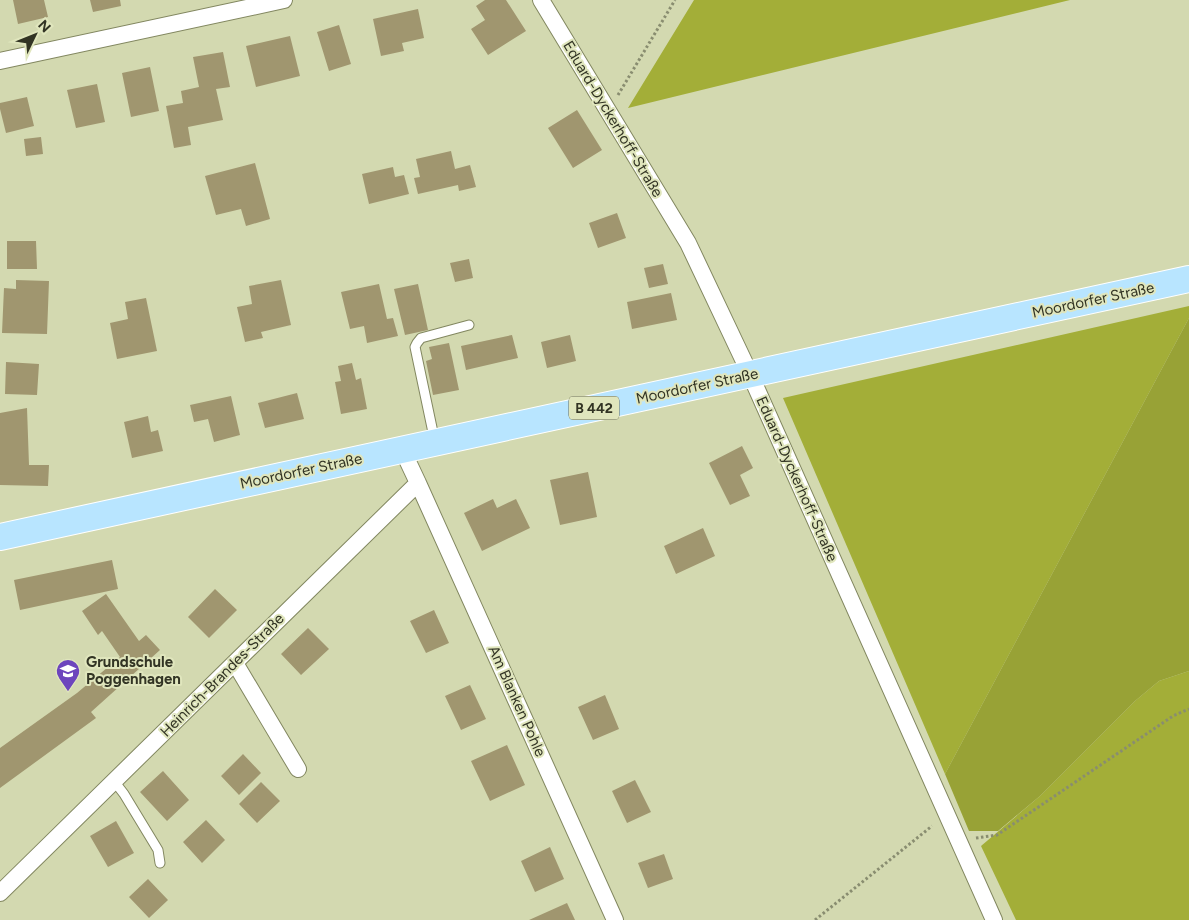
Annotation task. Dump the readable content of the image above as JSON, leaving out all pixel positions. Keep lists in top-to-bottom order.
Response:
{
  "streets": {
    "main road": ["Moordorfer Straße", "B 442"],
    "street": ["Eduard-Dyckerhoff-Straße", "Heinrich-Brandes-Straße", "Am Blanken Pohle"]
  },
  "crossings": [
    ["Eduard-Dyckerhoff-Straße", "Moordorfer Straße"],
    ["Heinrich-Brandes-Straße", "Am Blanken Pohle"]
  ],
  "places": {
    "school or university": ["Grundschule Poggenhagen"]
  },
  "north": "top right"
}
